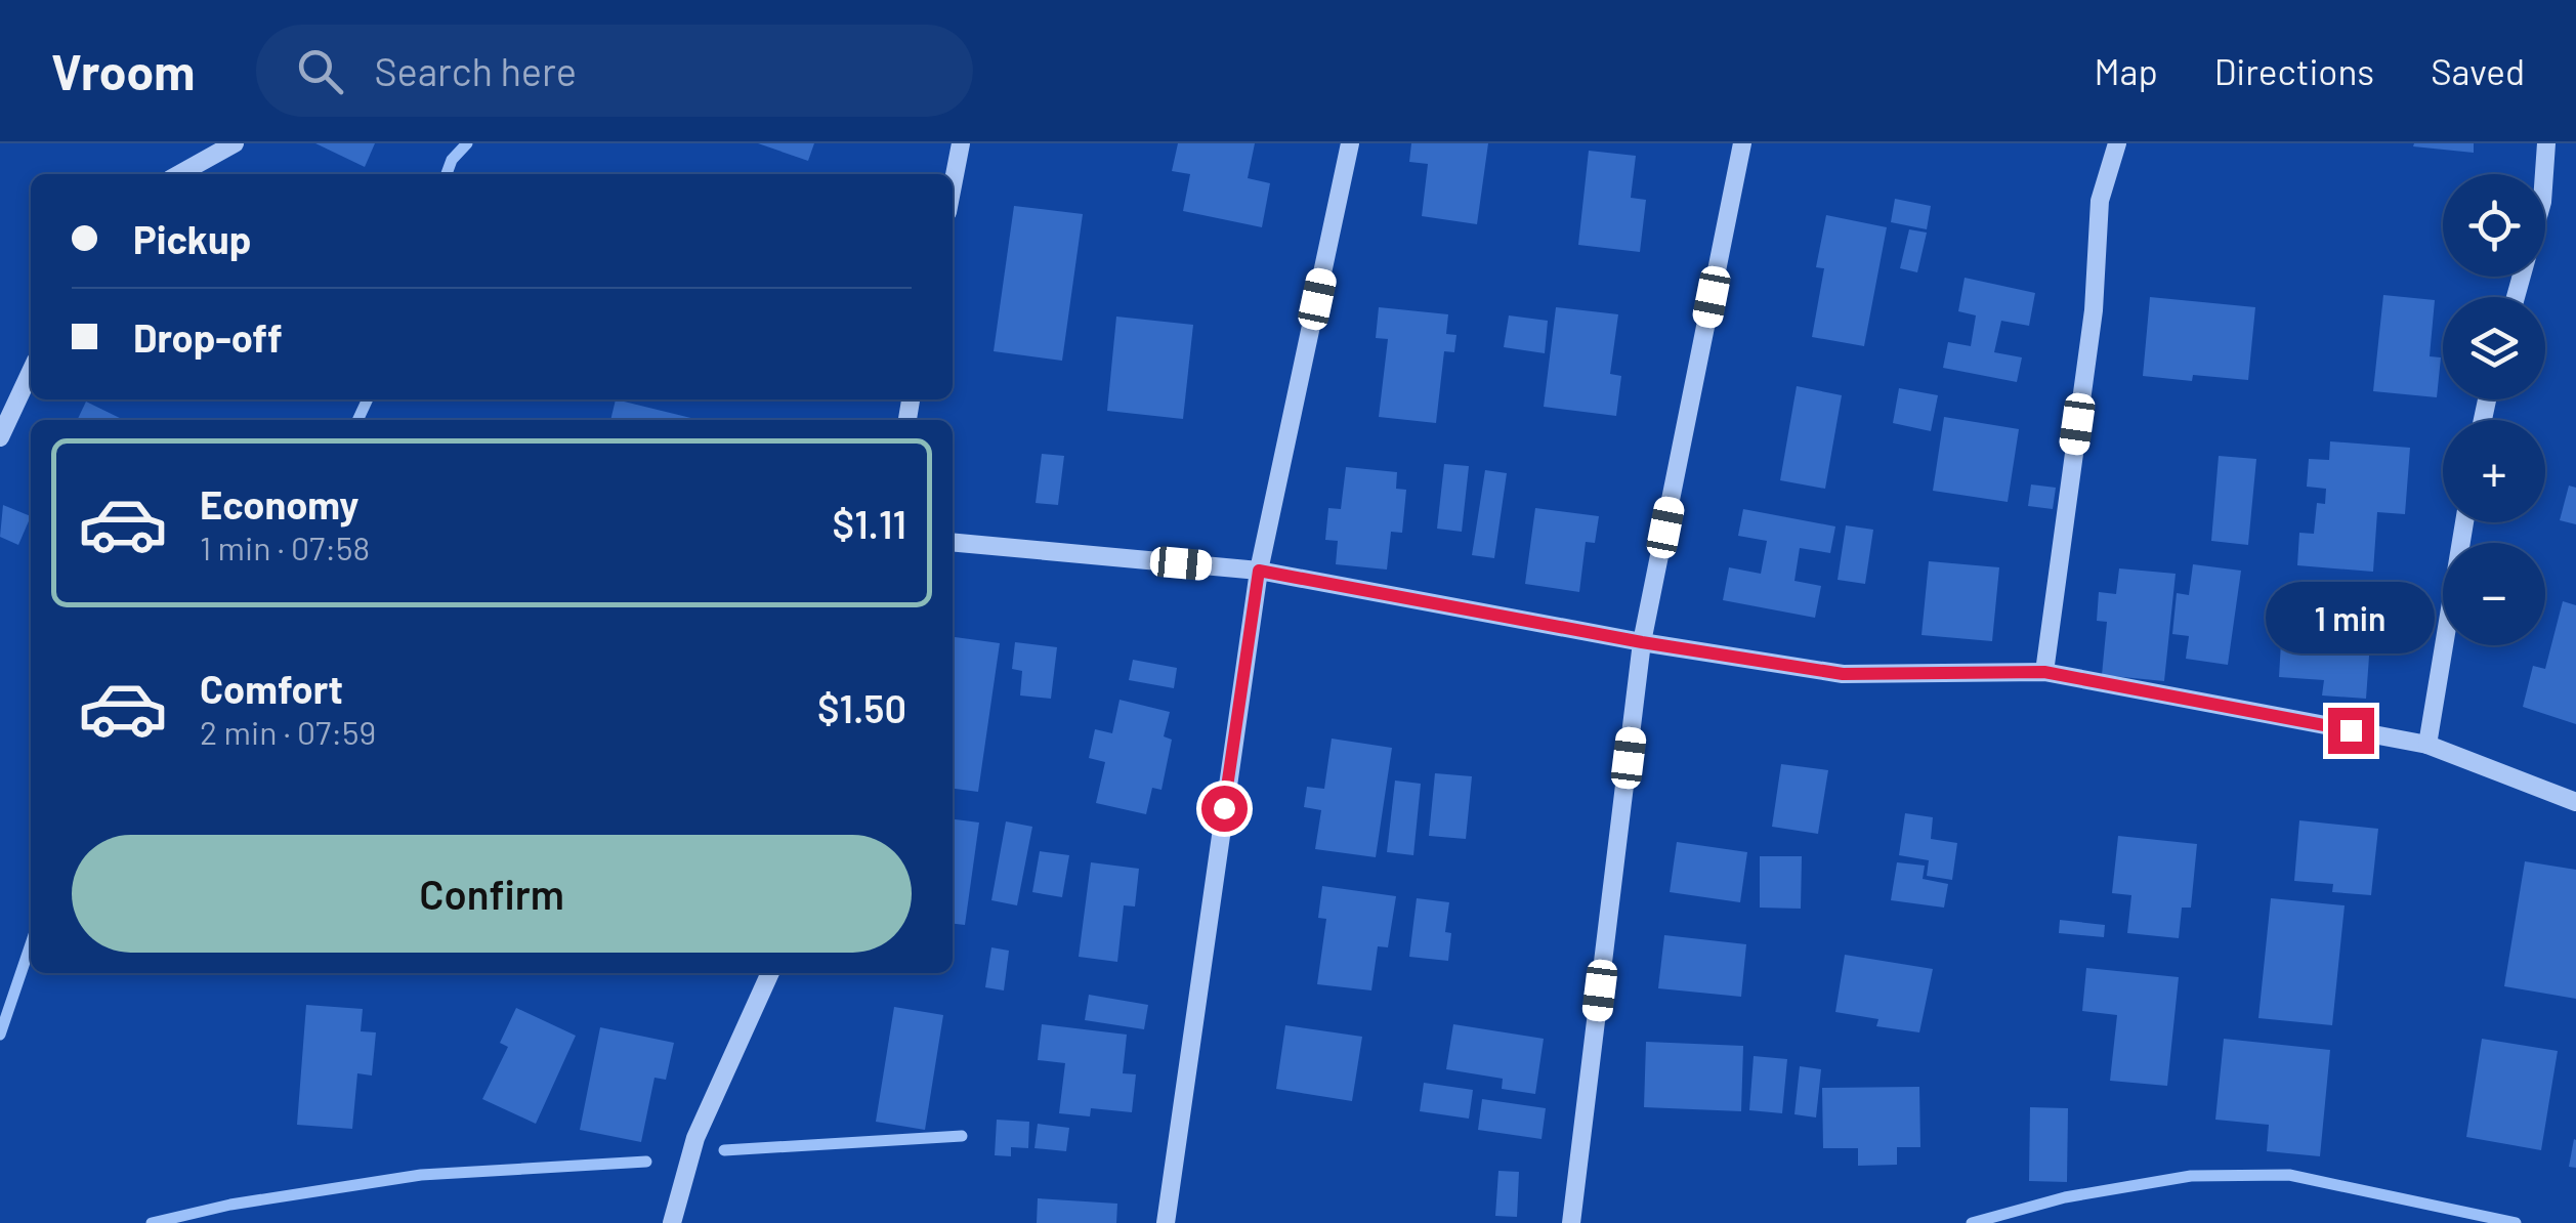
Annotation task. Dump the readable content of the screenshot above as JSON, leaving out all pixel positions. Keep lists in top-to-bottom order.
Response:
{
  "page": {
    "header": "Vroom",
    "search": "Search here",
    "nav": ["Map", "Directions", "Saved"],
    "map_buttons": ["+", "−"],
    "banner": ["Pickup", "Drop-off"],
    "list": [
      {
        "name": "Economy",
        "note": "1 min · 07:58",
        "value": "$1.11"
      },
      {
        "name": "Comfort",
        "note": "2 min · 07:59",
        "value": "$1.50"
      }
    ],
    "bubble": "1 min",
    "buttons": "Confirm"
  }
}
